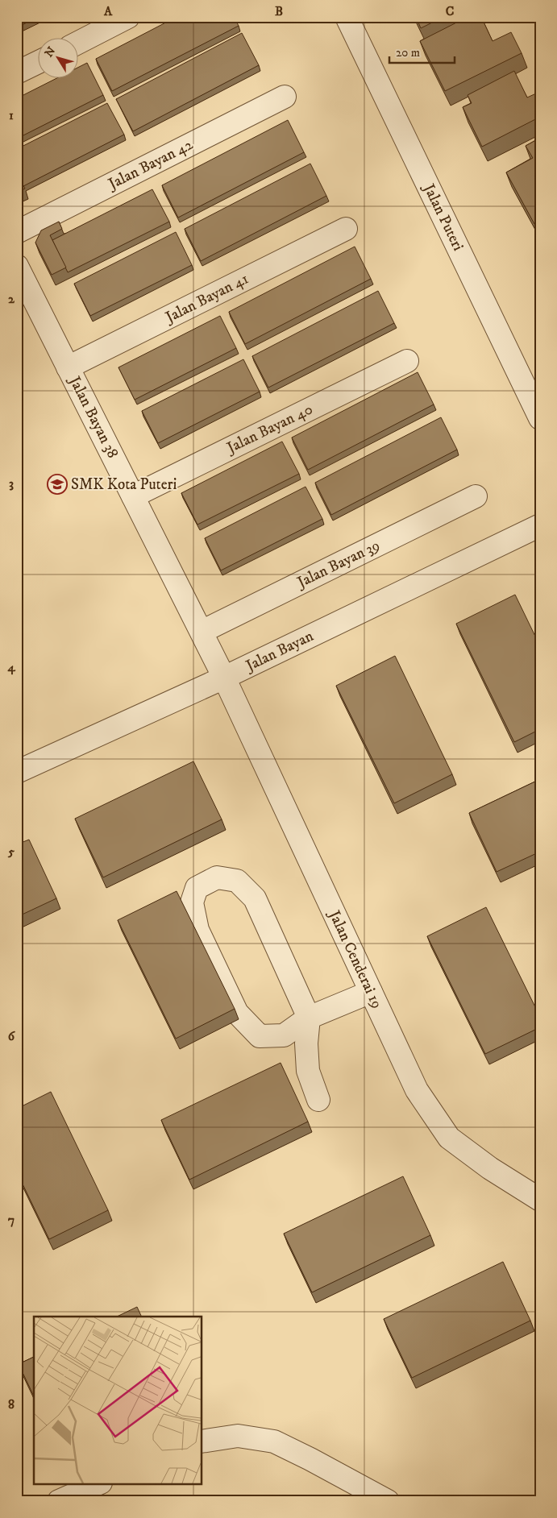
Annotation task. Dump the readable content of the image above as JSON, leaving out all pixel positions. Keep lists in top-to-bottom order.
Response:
{
  "streets": {
    "street": [
      "Jalan Bayan 42",
      "Jalan Puteri",
      "Jalan Bayan 41",
      "Jalan Bayan 38",
      "Jalan Bayan 40",
      "Jalan Bayan 39",
      "Jalan Bayan",
      "Jalan Cenderai 19"
    ]
  },
  "crossings": [
    ["Jalan Bayan 41", "Jalan Bayan 38"],
    ["Jalan Bayan 38", "Jalan Bayan 40"],
    ["Jalan Bayan 38", "Jalan Bayan 39"],
    ["Jalan Bayan 38", "Jalan Bayan"],
    ["Jalan Bayan 38", "Jalan Cenderai 19"],
    ["Jalan Bayan", "Jalan Cenderai 19"]
  ],
  "places": {
    "school or university": ["SMK Kota Puteri"]
  },
  "scale_bar": "20 m",
  "north": "top left",
  "grid": {
    "columns": ["A", "B", "C"],
    "rows": [
      "1",
      "2",
      "3",
      "4",
      "5",
      "6",
      "7",
      "8"
    ]
  }
}
